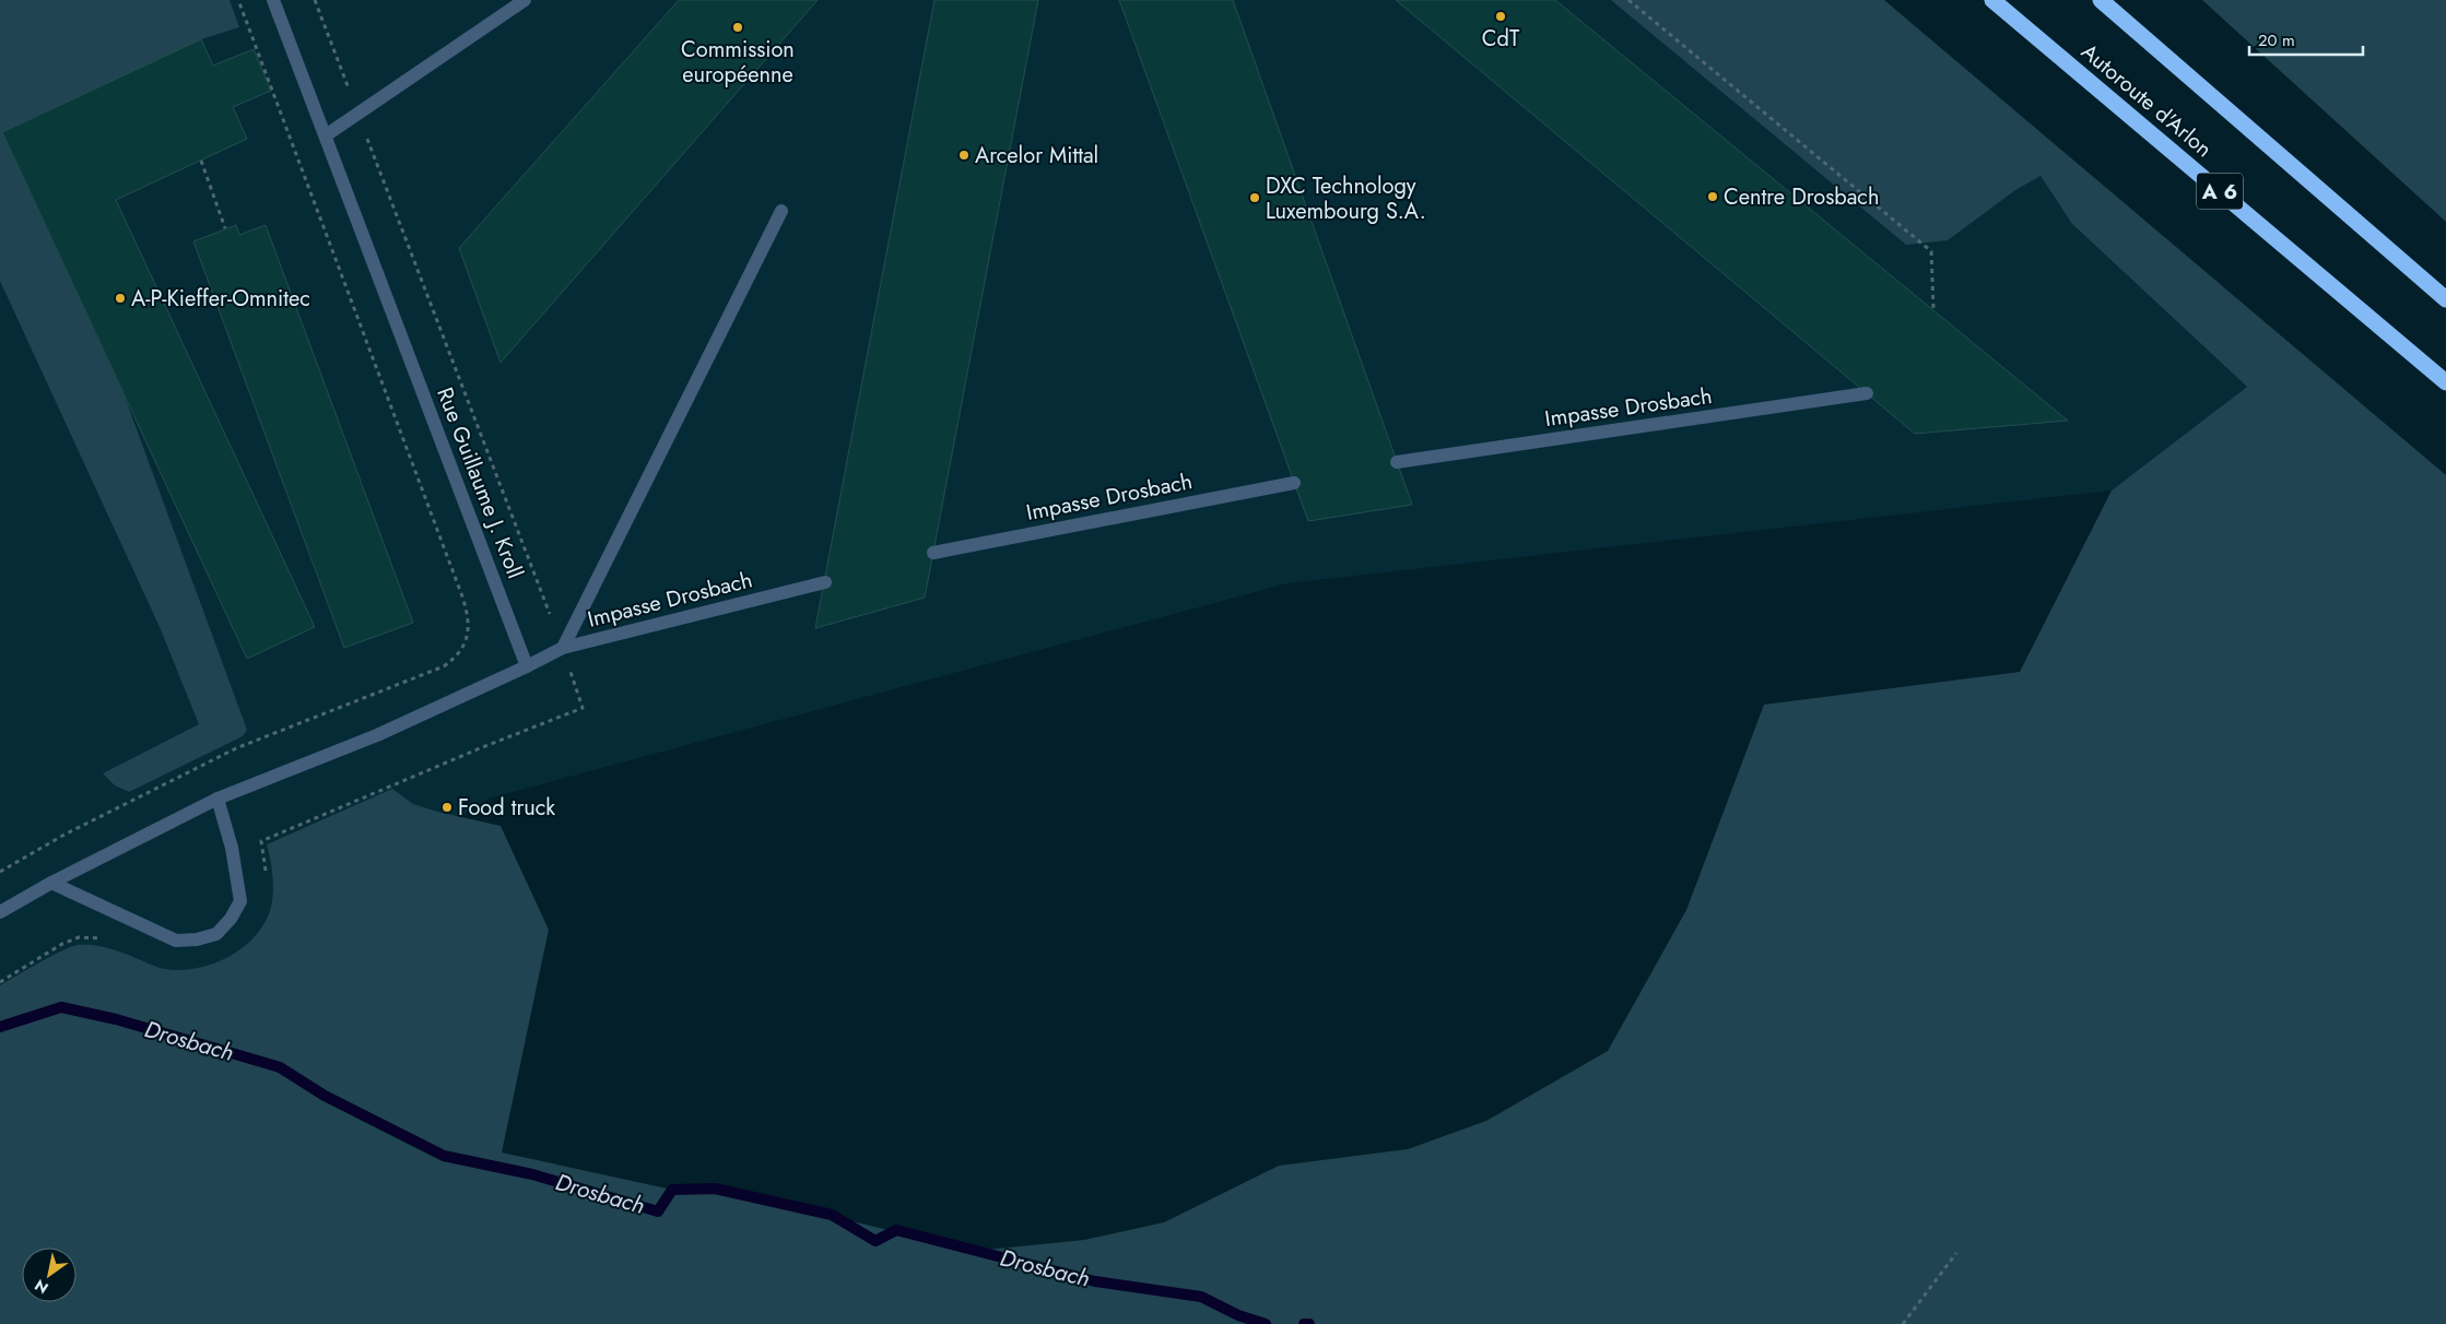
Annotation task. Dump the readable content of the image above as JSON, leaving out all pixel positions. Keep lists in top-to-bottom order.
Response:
{
  "streets": {
    "highway": ["Autoroute d'Arlon", "A 6"],
    "street": ["Impasse Drosbach", "Rue Guillaume J. Kroll"]
  },
  "crossings": [
    ["Impasse Drosbach", "Rue Guillaume J. Kroll"]
  ],
  "water": ["Drosbach"],
  "places": [
    "CdT",
    "Commission européenne",
    "Arcelor Mittal",
    "Centre Drosbach",
    "DXC Technology Luxembourg S.A.",
    "A-P-Kieffer-Omnitec",
    "Food truck"
  ],
  "scale_bar": "20 m",
  "north": "bottom left"
}
